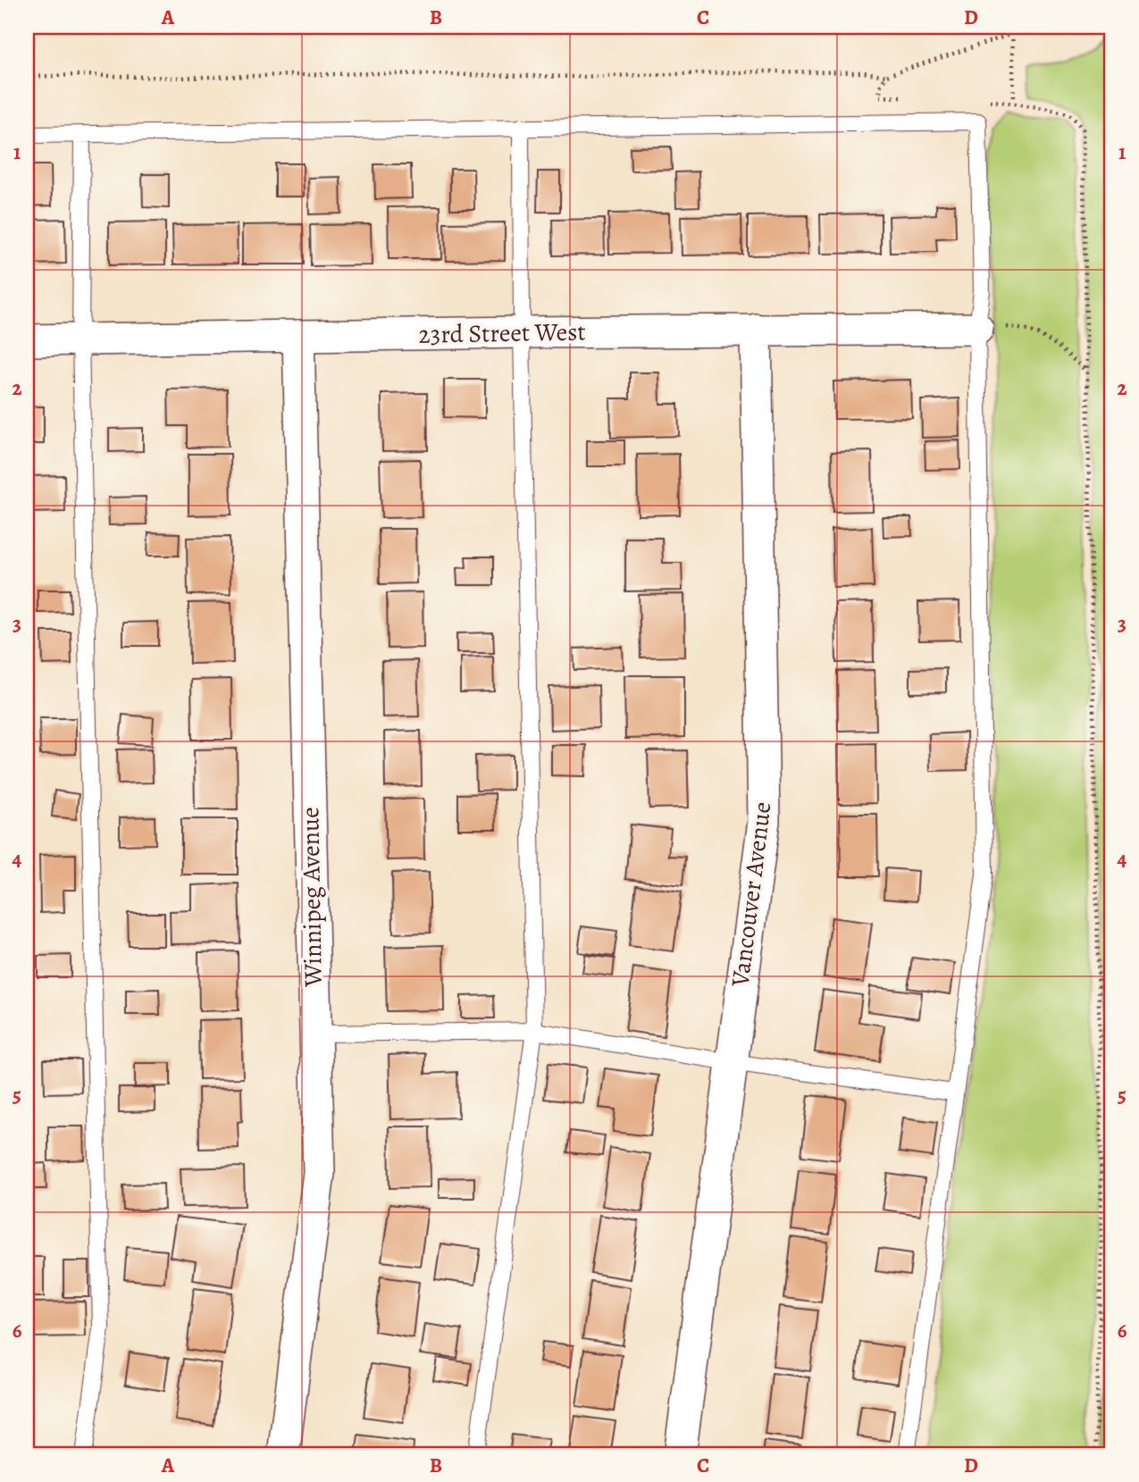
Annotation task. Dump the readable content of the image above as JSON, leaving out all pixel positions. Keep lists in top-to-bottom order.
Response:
{
  "streets": {
    "street": ["23rd Street West", "Vancouver Avenue", "Winnipeg Avenue"]
  },
  "crossings": [
    ["23rd Street West", "Vancouver Avenue"],
    ["23rd Street West", "Winnipeg Avenue"]
  ],
  "grid": {
    "columns": [
      "A",
      "B",
      "C",
      "D"
    ],
    "rows": [
      "1",
      "2",
      "3",
      "4",
      "5",
      "6"
    ]
  }
}
